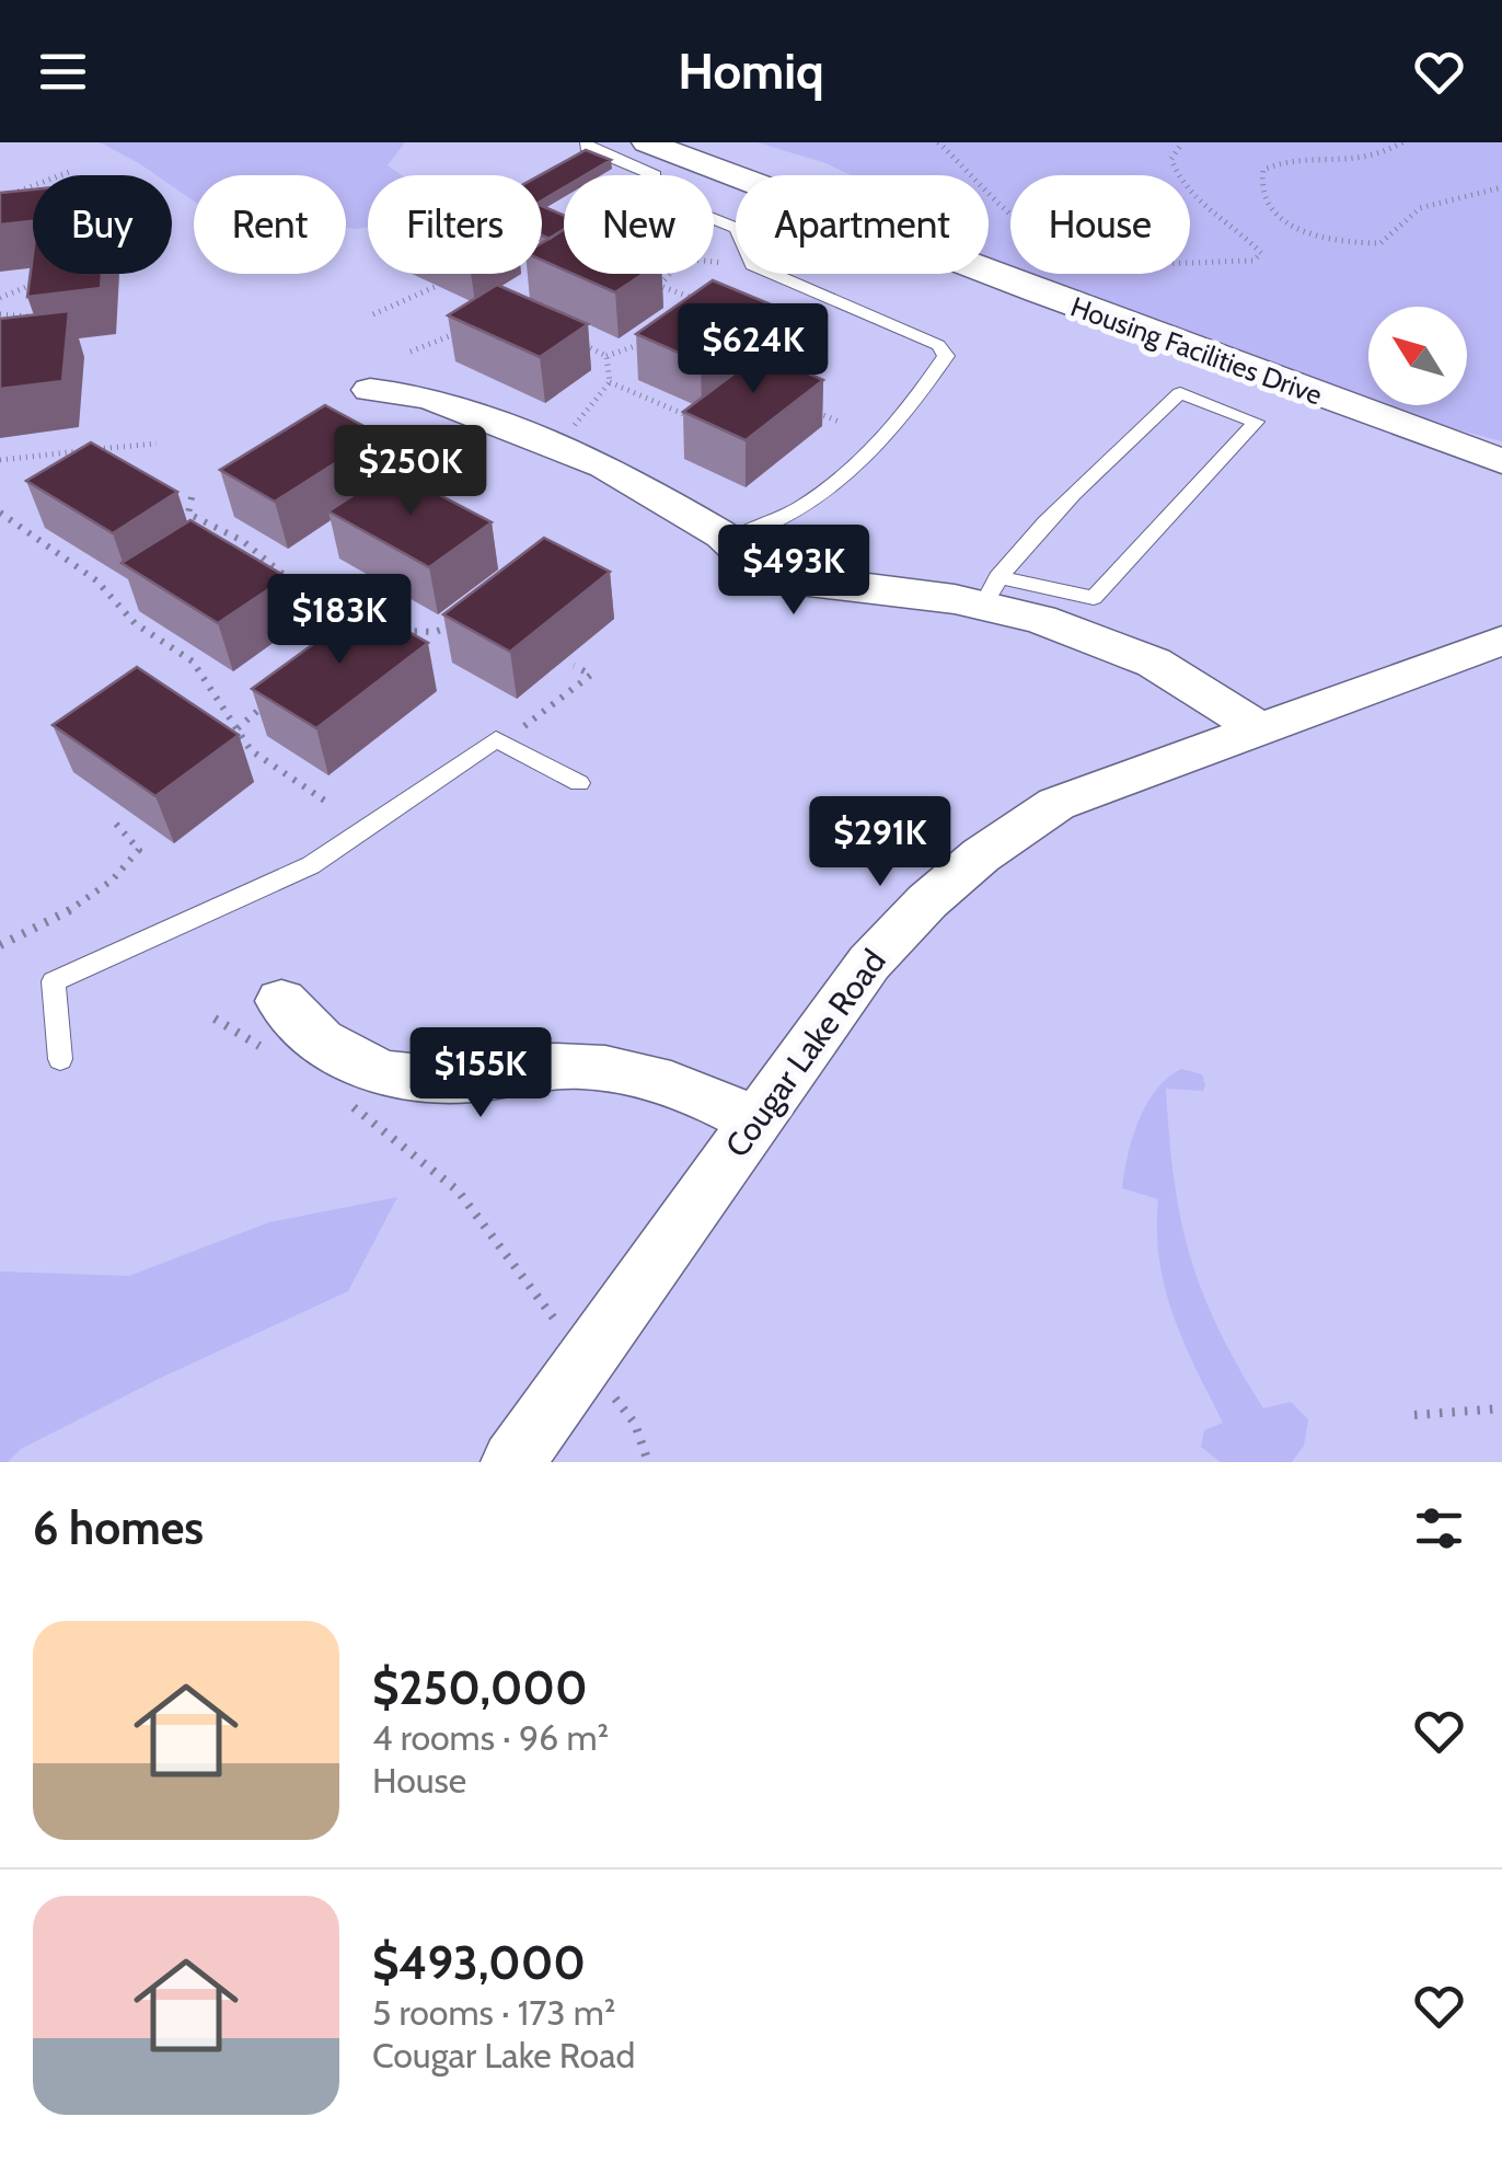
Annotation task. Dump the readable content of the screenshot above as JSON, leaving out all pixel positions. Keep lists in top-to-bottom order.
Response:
{
  "streets": {
    "street": ["Housing Facilities Drive", "Cougar Lake Road"]
  },
  "north": "top left",
  "page": {
    "header": "Homiq",
    "chip": [
      "Buy",
      "Rent",
      "Filters",
      "New",
      "Apartment",
      "House"
    ],
    "price": [
      "$624K",
      "$250K",
      "$493K",
      "$183K",
      "$291K",
      "$155K"
    ],
    "heading": "6 homes",
    "list": [
      {
        "name": "$250,000",
        "note": "4 rooms · 96 m² · House"
      },
      {
        "name": "$493,000",
        "note": "5 rooms · 173 m² · Cougar Lake Road"
      }
    ]
  }
}
